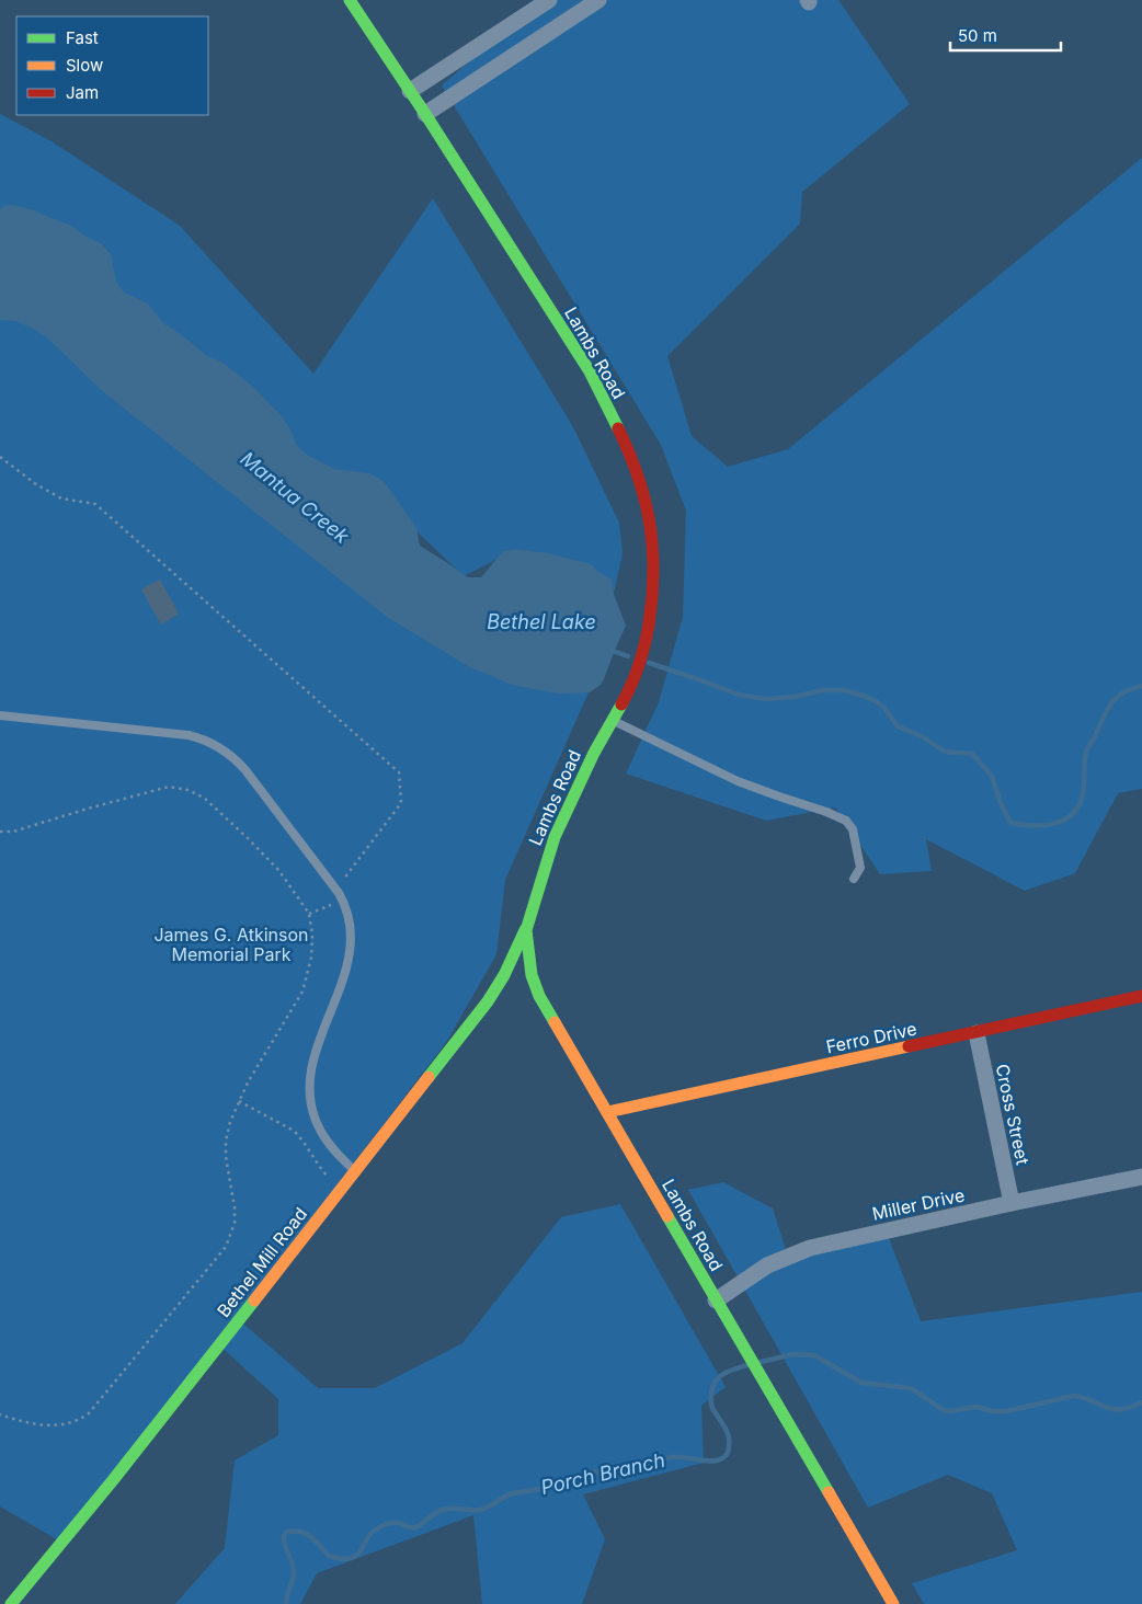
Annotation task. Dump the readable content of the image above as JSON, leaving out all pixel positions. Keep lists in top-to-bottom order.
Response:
{
  "streets": {
    "main road": ["Lambs Road", "Ferro Drive", "Bethel Mill Road"],
    "street": ["Cross Street", "Miller Drive"]
  },
  "crossings": [
    ["Lambs Road", "Ferro Drive"],
    ["Lambs Road", "Miller Drive"],
    ["Lambs Road", "Bethel Mill Road"],
    ["Ferro Drive", "Cross Street"],
    ["Cross Street", "Miller Drive"]
  ],
  "water": ["Mantua Creek", "Bethel Lake", "Porch Branch"],
  "parks": ["James G. Atkinson Memorial Park"],
  "legend": ["Fast", "Slow", "Jam"],
  "scale_bar": "50 m"
}
